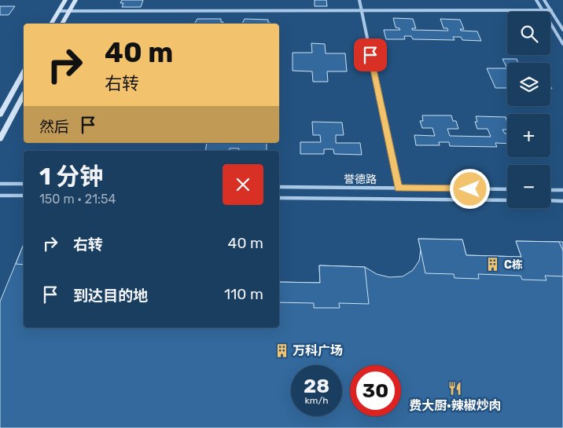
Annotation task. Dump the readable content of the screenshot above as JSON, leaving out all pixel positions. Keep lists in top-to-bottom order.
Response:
{
  "streets": {
    "street": ["誉德路"]
  },
  "places": {
    "building": ["C栋", "万科广场"],
    "restaurant": ["费大厨·辣椒炒肉"]
  },
  "page": {
    "map_buttons": ["+", "−"],
    "turn": ["40 m", "右转"],
    "then": "然后",
    "heading": ["1 分钟", "150 m · 21:54"],
    "list": [
      {
        "name": "右转",
        "value": "40 m"
      },
      {
        "name": "到达目的地",
        "value": "110 m"
      }
    ],
    "speed": "28 km/h",
    "limit": "30"
  }
}
